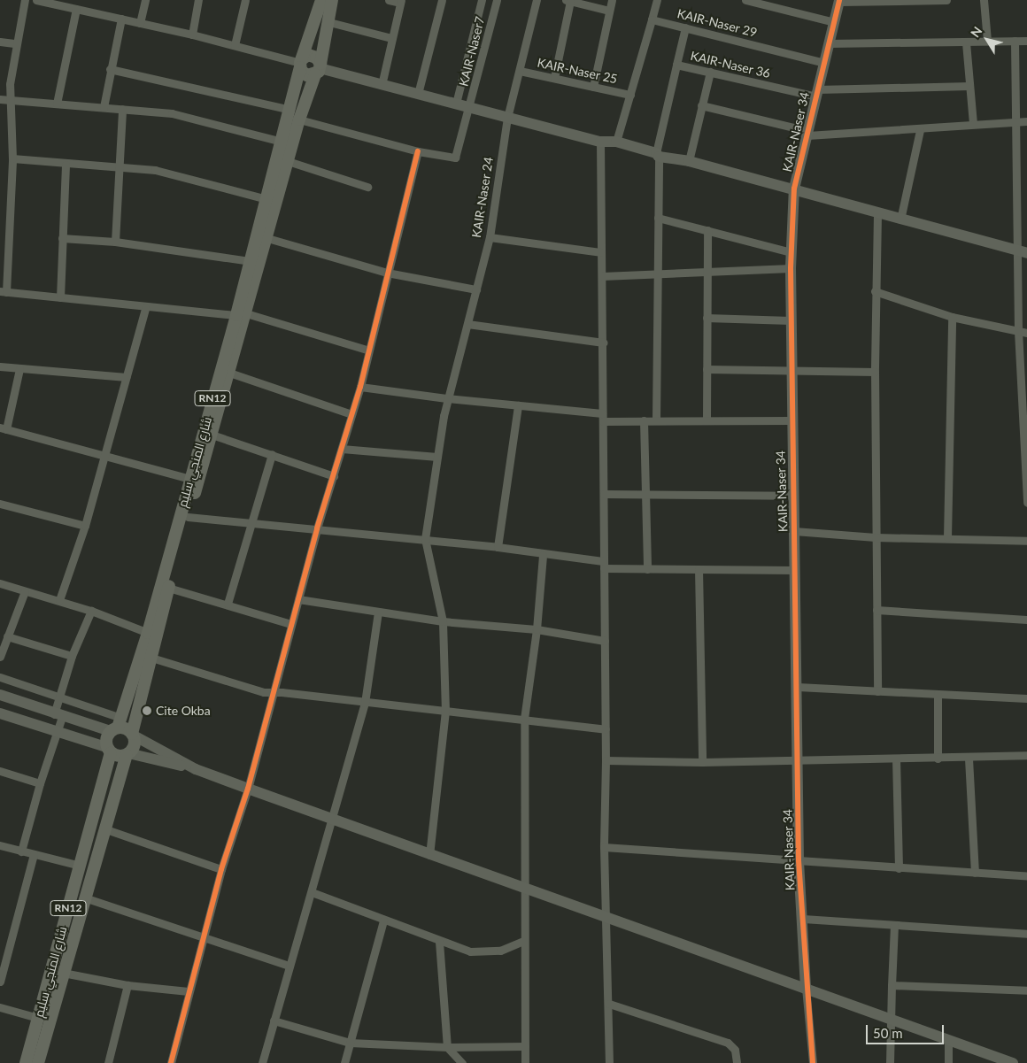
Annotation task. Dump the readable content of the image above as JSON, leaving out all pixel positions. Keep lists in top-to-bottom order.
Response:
{
  "streets": {
    "main road": ["RN12", "شارع المنجي سليم"],
    "street": [
      "KAIR-Naser 29",
      "KAIR-Naser7",
      "KAIR-Naser 36",
      "KAIR-Naser 25",
      "KAIR-Naser 34",
      "KAIR-Naser 24"
    ]
  },
  "crossings": [
    ["KAIR-Naser 29", "KAIR-Naser 34"],
    ["KAIR-Naser 36", "KAIR-Naser 34"],
    ["KAIR-Naser 25", "KAIR-Naser 24"],
    ["RN12", "شارع المنجي سليم"]
  ],
  "places": ["Cite Okba"],
  "scale_bar": "50 m",
  "north": "top left"
}
